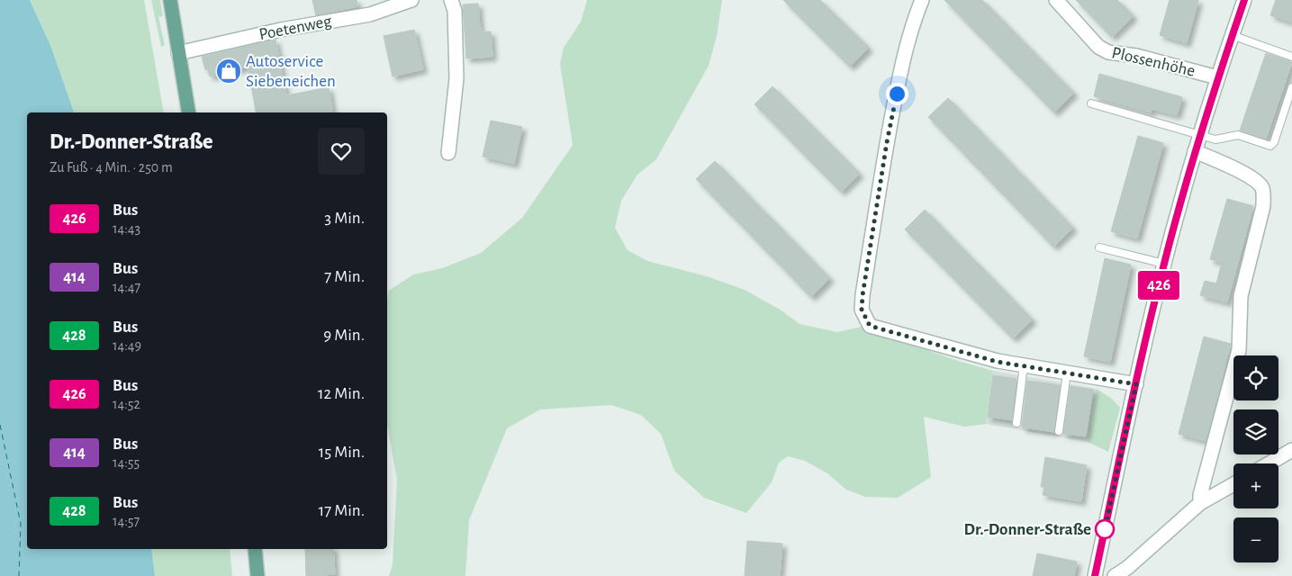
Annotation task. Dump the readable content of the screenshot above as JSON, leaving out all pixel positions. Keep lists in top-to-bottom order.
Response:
{
  "streets": {
    "street": ["Poetenweg", "Plossenhöhe"]
  },
  "places": {
    "shop": ["Autoservice Siebeneichen"],
    "other": ["Dr.-Donner-Straße"]
  },
  "lines": ["bus line 426"],
  "page": {
    "on_map": "426",
    "heading": ["Dr.-Donner-Straße", "Zu Fuß · 4 Min. · 250 m"],
    "list": [
      {
        "mark": "426",
        "name": "Bus",
        "note": "14:43",
        "value": "3 Min."
      },
      {
        "mark": "414",
        "name": "Bus",
        "note": "14:47",
        "value": "7 Min."
      },
      {
        "mark": "428",
        "name": "Bus",
        "note": "14:49",
        "value": "9 Min."
      },
      {
        "mark": "426",
        "name": "Bus",
        "note": "14:52",
        "value": "12 Min."
      },
      {
        "mark": "414",
        "name": "Bus",
        "note": "14:55",
        "value": "15 Min."
      },
      {
        "mark": "428",
        "name": "Bus",
        "note": "14:57",
        "value": "17 Min."
      }
    ],
    "map_buttons": ["+", "−"]
  }
}
